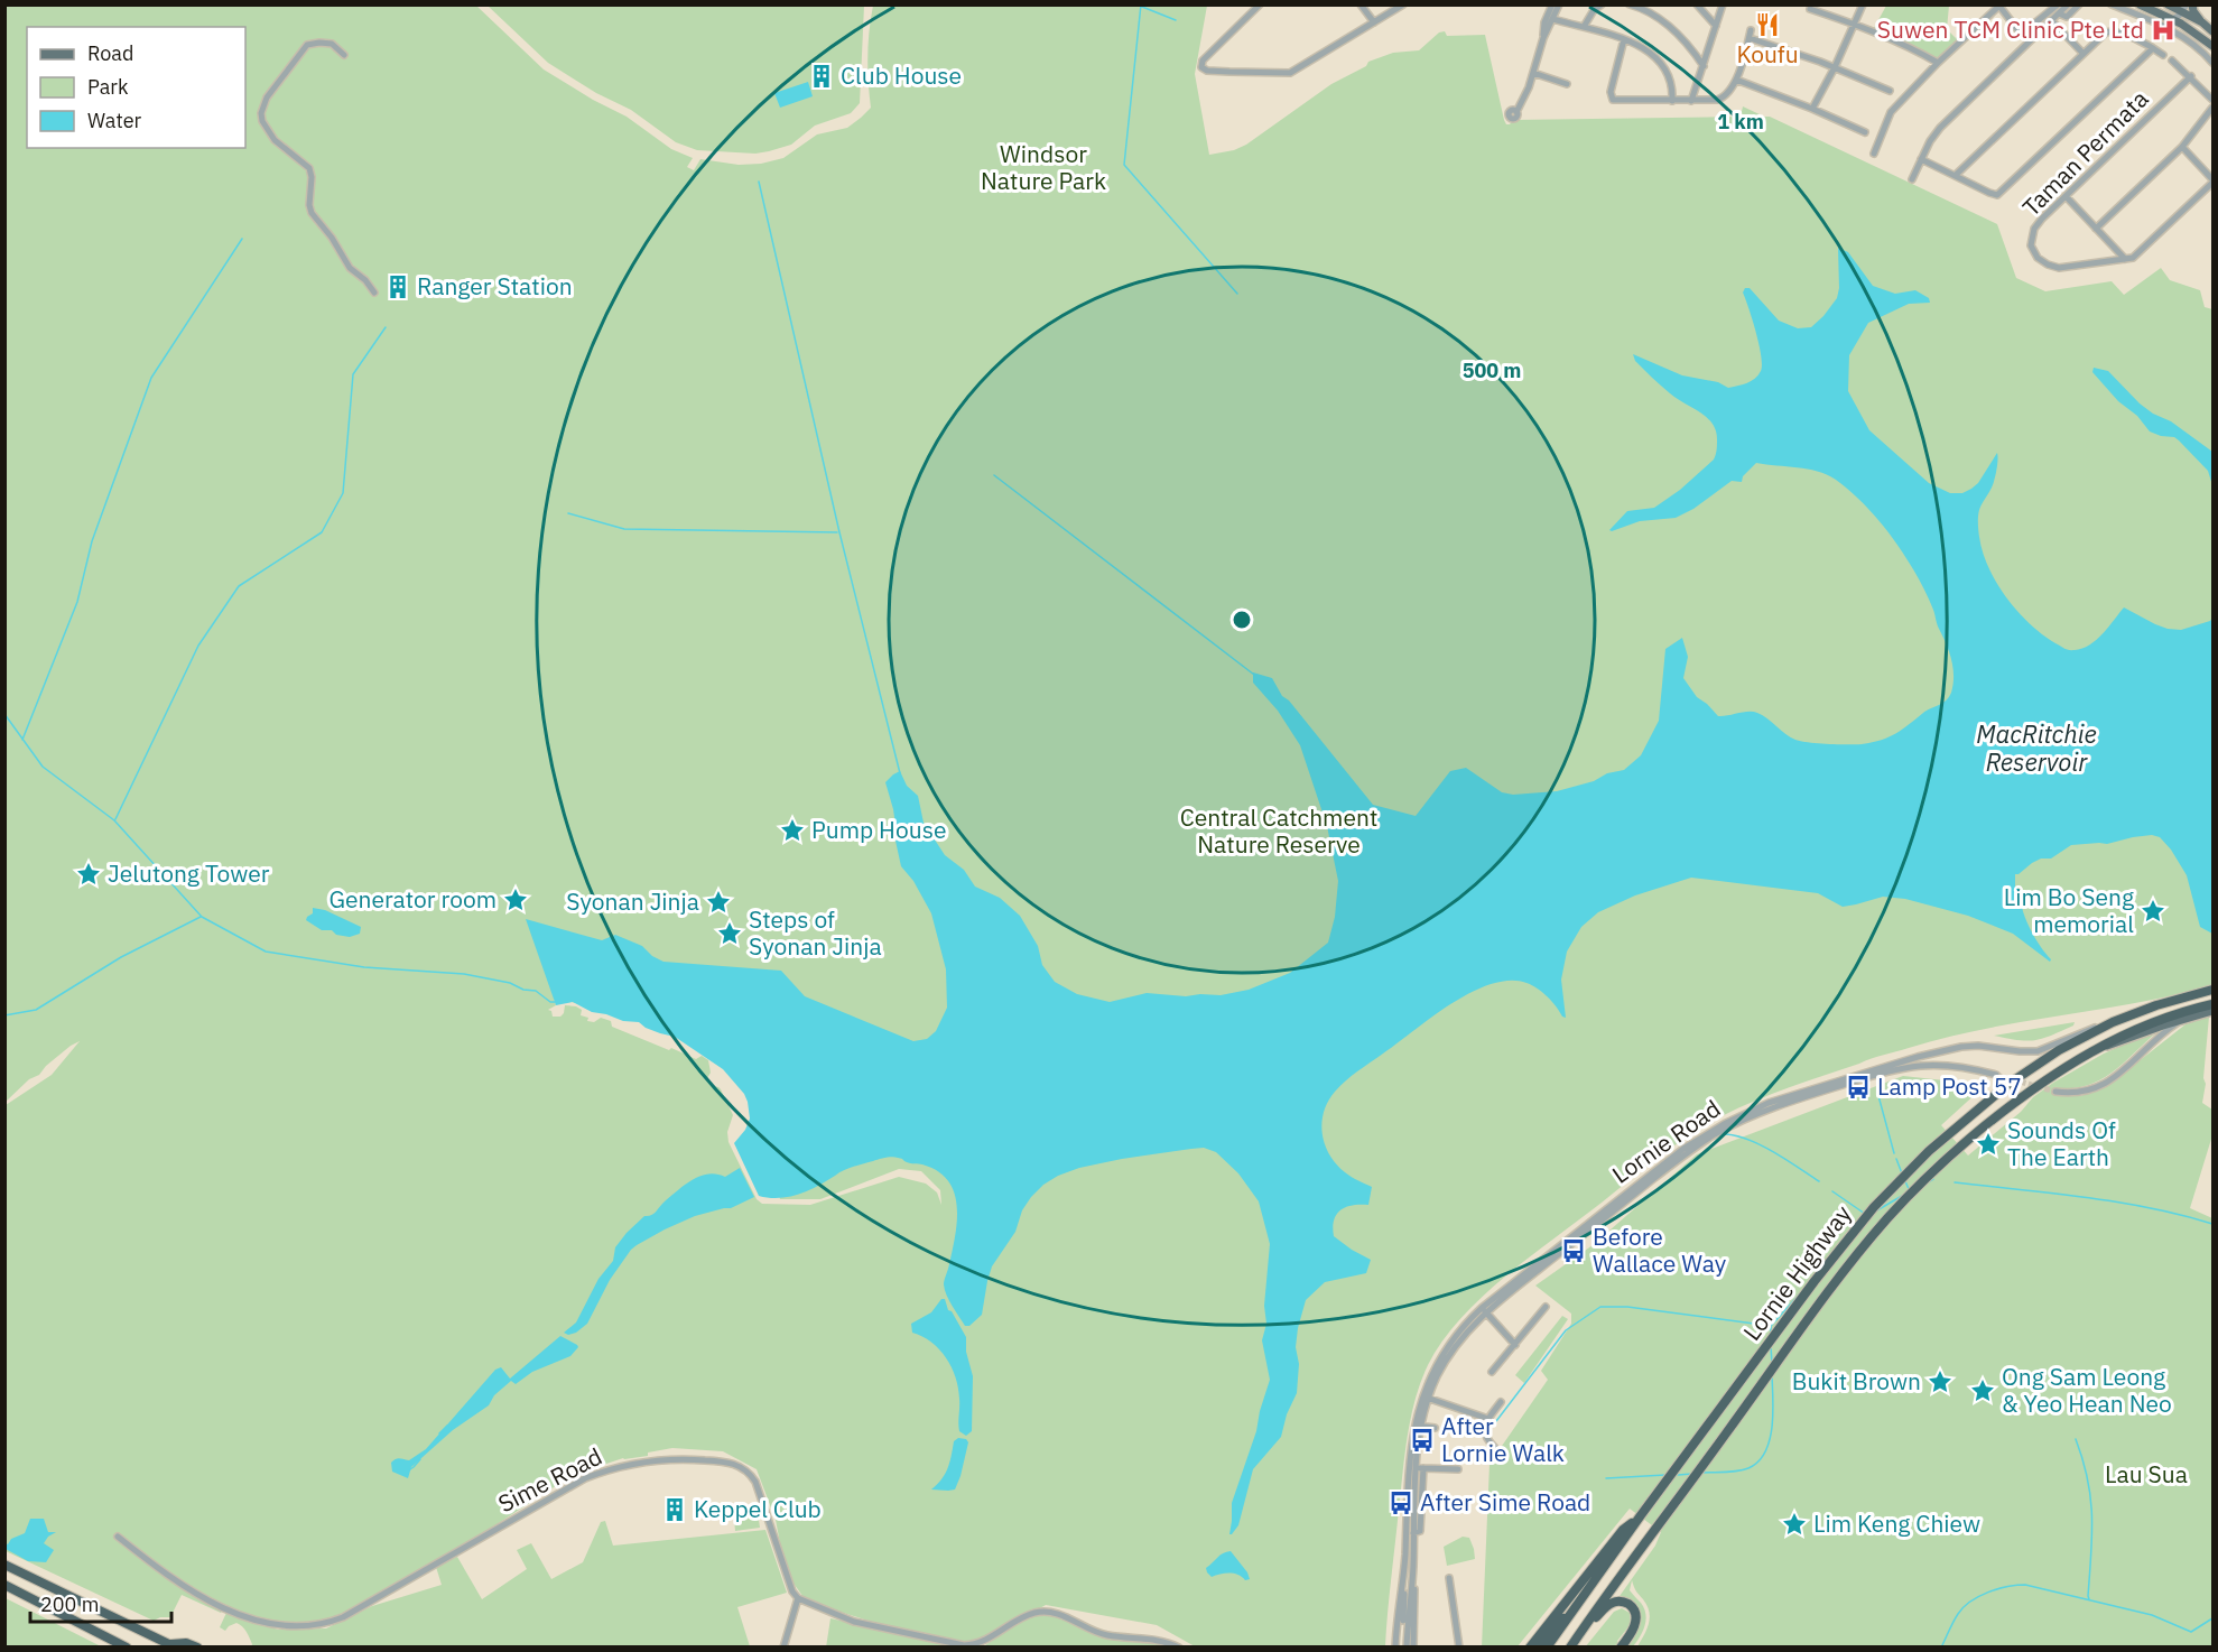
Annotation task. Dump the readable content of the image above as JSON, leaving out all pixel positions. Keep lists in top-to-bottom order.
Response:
{
  "streets": {
    "highway": ["Lornie Highway"],
    "street": ["Taman Permata", "Lornie Road", "Sime Road"]
  },
  "crossings": [
    ["Lornie Road", "Lornie Highway"]
  ],
  "water": ["MacRitchie Reservoir"],
  "parks": ["Windsor Nature Park", "Central Catchment Nature Reserve", "Lau Sua"],
  "places": {
    "restaurant": ["Koufu"],
    "hospital": ["Suwen TCM Clinic Pte Ltd"],
    "building": ["Club House", "Ranger Station", "Keppel Club"],
    "place": [
      "Pump House",
      "Jelutong Tower",
      "Generator room",
      "Syonan Jinja",
      "Lim Bo Seng memorial",
      "Steps of Syonan Jinja",
      "Sounds Of The Earth",
      "Bukit Brown",
      "Ong Sam Leong & Yeo Hean Neo",
      "Lim Keng Chiew"
    ],
    "bus stop": [
      "Lamp Post 57",
      "Before Wallace Way",
      "After Lornie Walk",
      "After Sime Road"
    ]
  },
  "legend": ["Road", "Park", "Water"],
  "scale_bar": "200 m",
  "rings": ["1 km", "500 m"]
}
